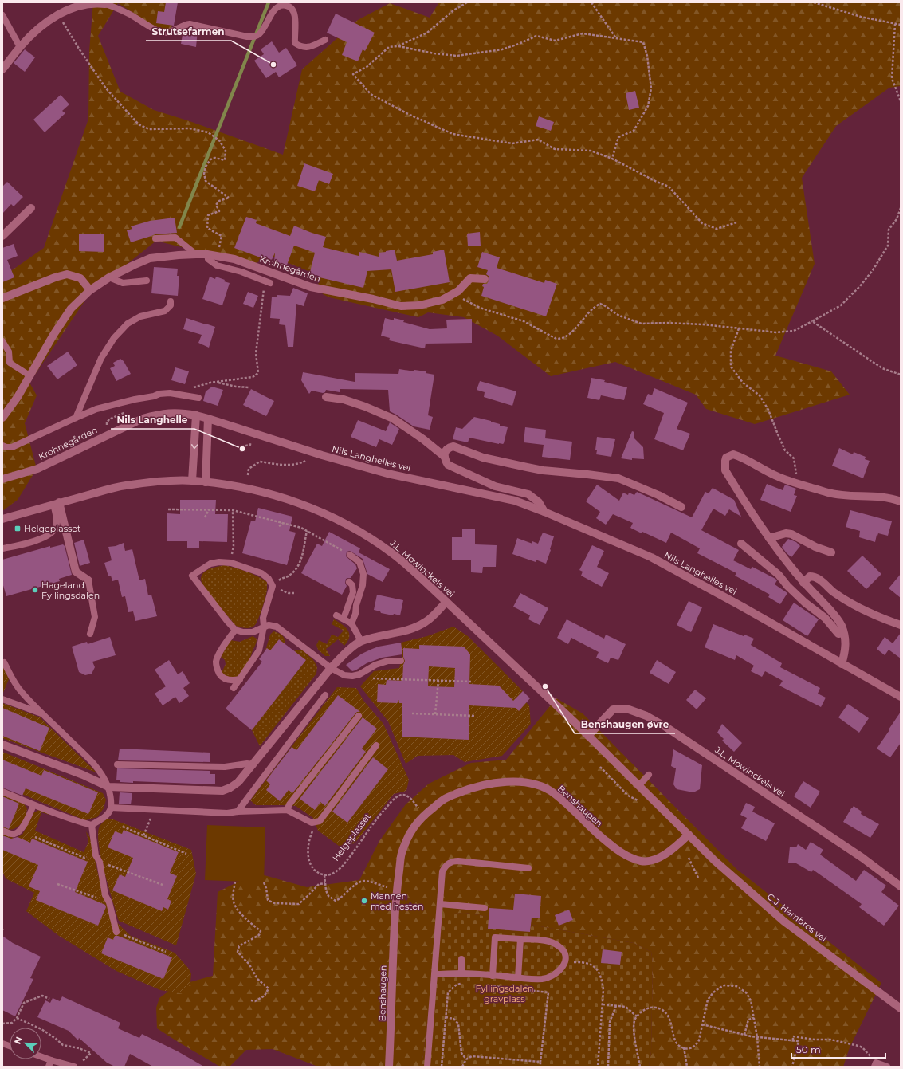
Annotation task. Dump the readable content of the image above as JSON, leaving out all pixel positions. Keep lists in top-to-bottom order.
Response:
{
  "streets": {
    "street": [
      "Krohnegården",
      "Nils Langhelles vei",
      "J.L. Mowinckels vei",
      "Benshaugen",
      "C.J. Hambros vei"
    ],
    "path": ["Helgeplasset"]
  },
  "crossings": [
    ["Krohnegården", "Nils Langhelles vei"],
    ["J.L. Mowinckels vei", "Benshaugen"],
    ["J.L. Mowinckels vei", "C.J. Hambros vei"],
    ["Benshaugen", "Helgeplasset"],
    ["Benshaugen", "C.J. Hambros vei"]
  ],
  "parks": ["Fyllingsdalen gravplass"],
  "places": {
    "other": [
      "Strutsefarmen",
      "Nils Langhelle",
      "Hageland Fyllingsdalen",
      "Benshaugen øvre",
      "Mannen med hesten"
    ],
    "transit": ["Helgeplasset"]
  },
  "scale_bar": "50 m",
  "north": "top left"
}
